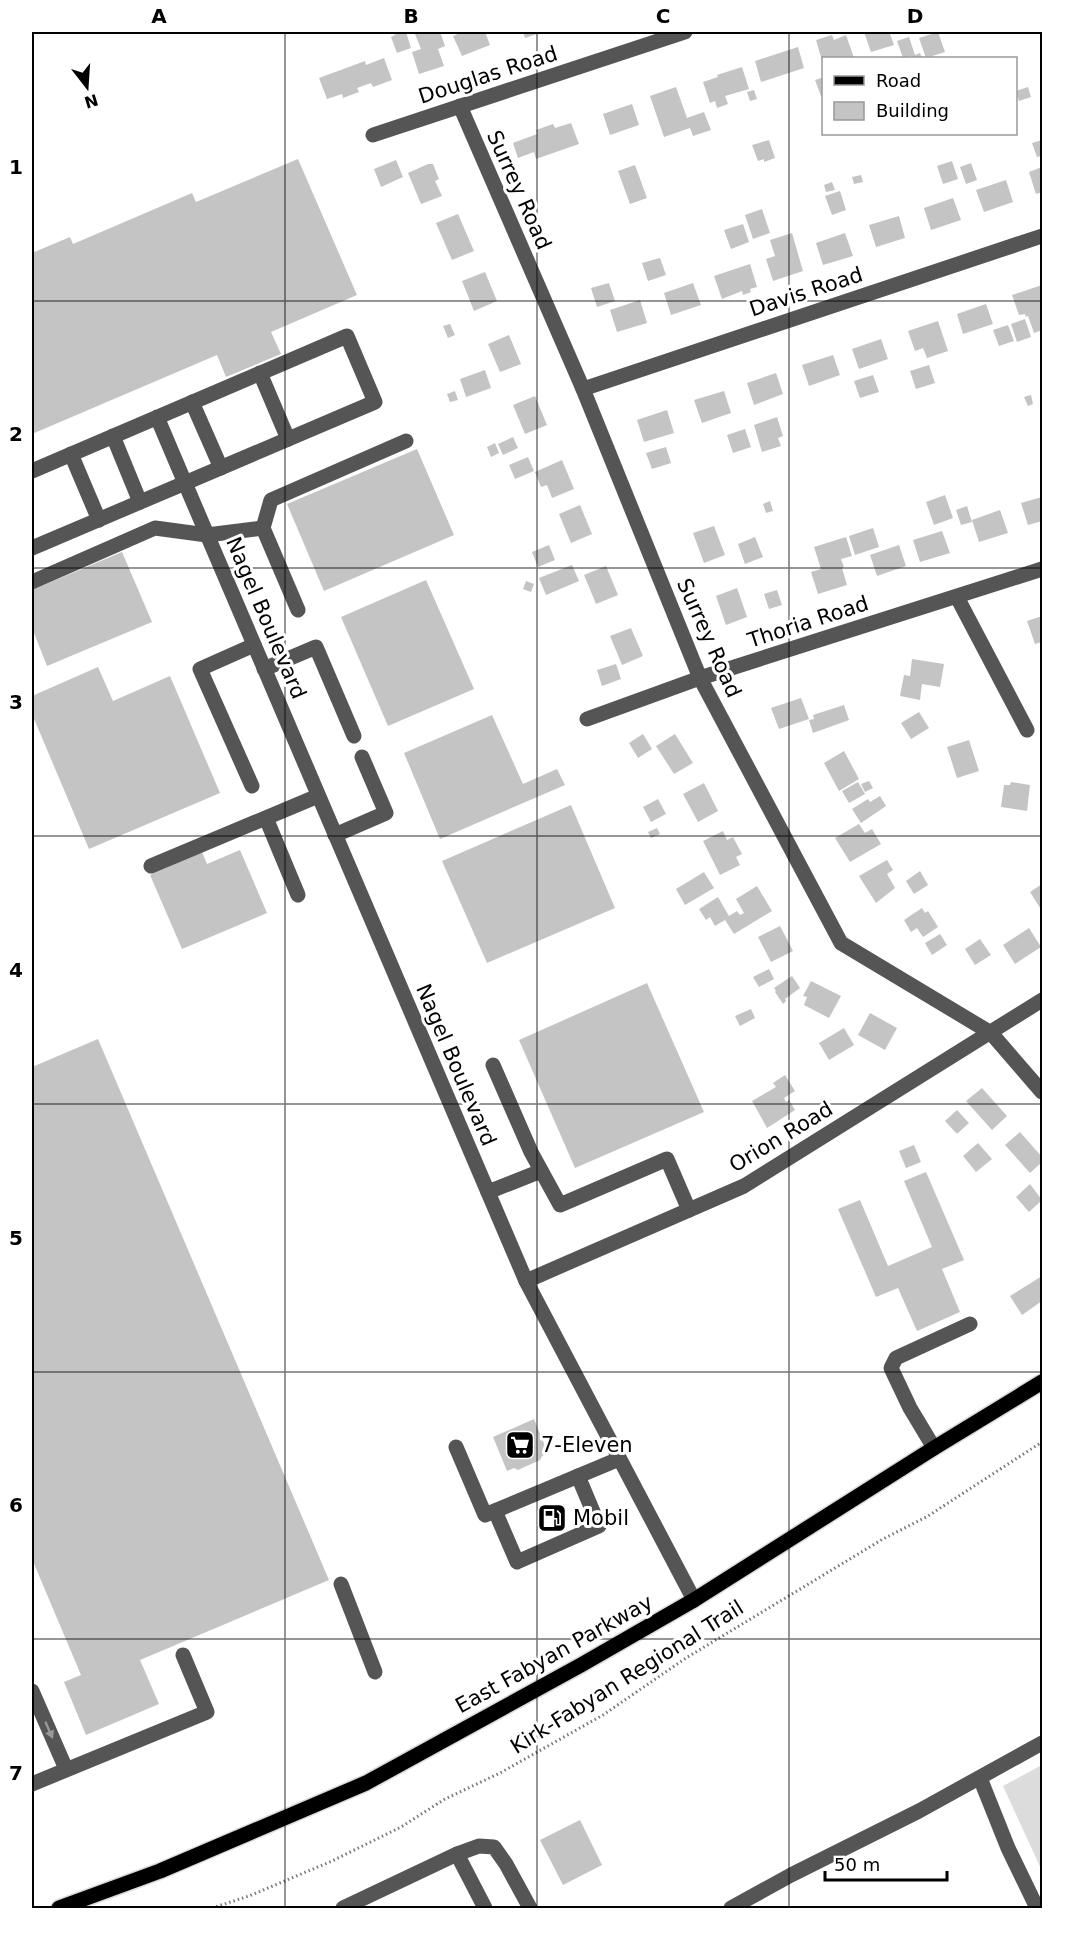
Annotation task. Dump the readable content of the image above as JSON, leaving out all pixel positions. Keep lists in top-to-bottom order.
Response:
{
  "streets": {
    "main road": ["East Fabyan Parkway"],
    "street": [
      "Douglas Road",
      "Surrey Road",
      "Davis Road",
      "Nagel Boulevard",
      "Thoria Road",
      "Orion Road"
    ],
    "path": ["Kirk-Fabyan Regional Trail"]
  },
  "crossings": [
    ["Douglas Road", "Surrey Road"],
    ["Surrey Road", "Davis Road"],
    ["Surrey Road", "Thoria Road"],
    ["Surrey Road", "Orion Road"],
    ["Nagel Boulevard", "Orion Road"],
    ["Nagel Boulevard", "East Fabyan Parkway"]
  ],
  "places": {
    "supermarket": ["7-Eleven"],
    "fuel station": ["Mobil"]
  },
  "legend": ["Road", "Building"],
  "scale_bar": "50 m",
  "north": "bottom",
  "grid": {
    "columns": [
      "A",
      "B",
      "C",
      "D"
    ],
    "rows": [
      "1",
      "2",
      "3",
      "4",
      "5",
      "6",
      "7"
    ]
  }
}
